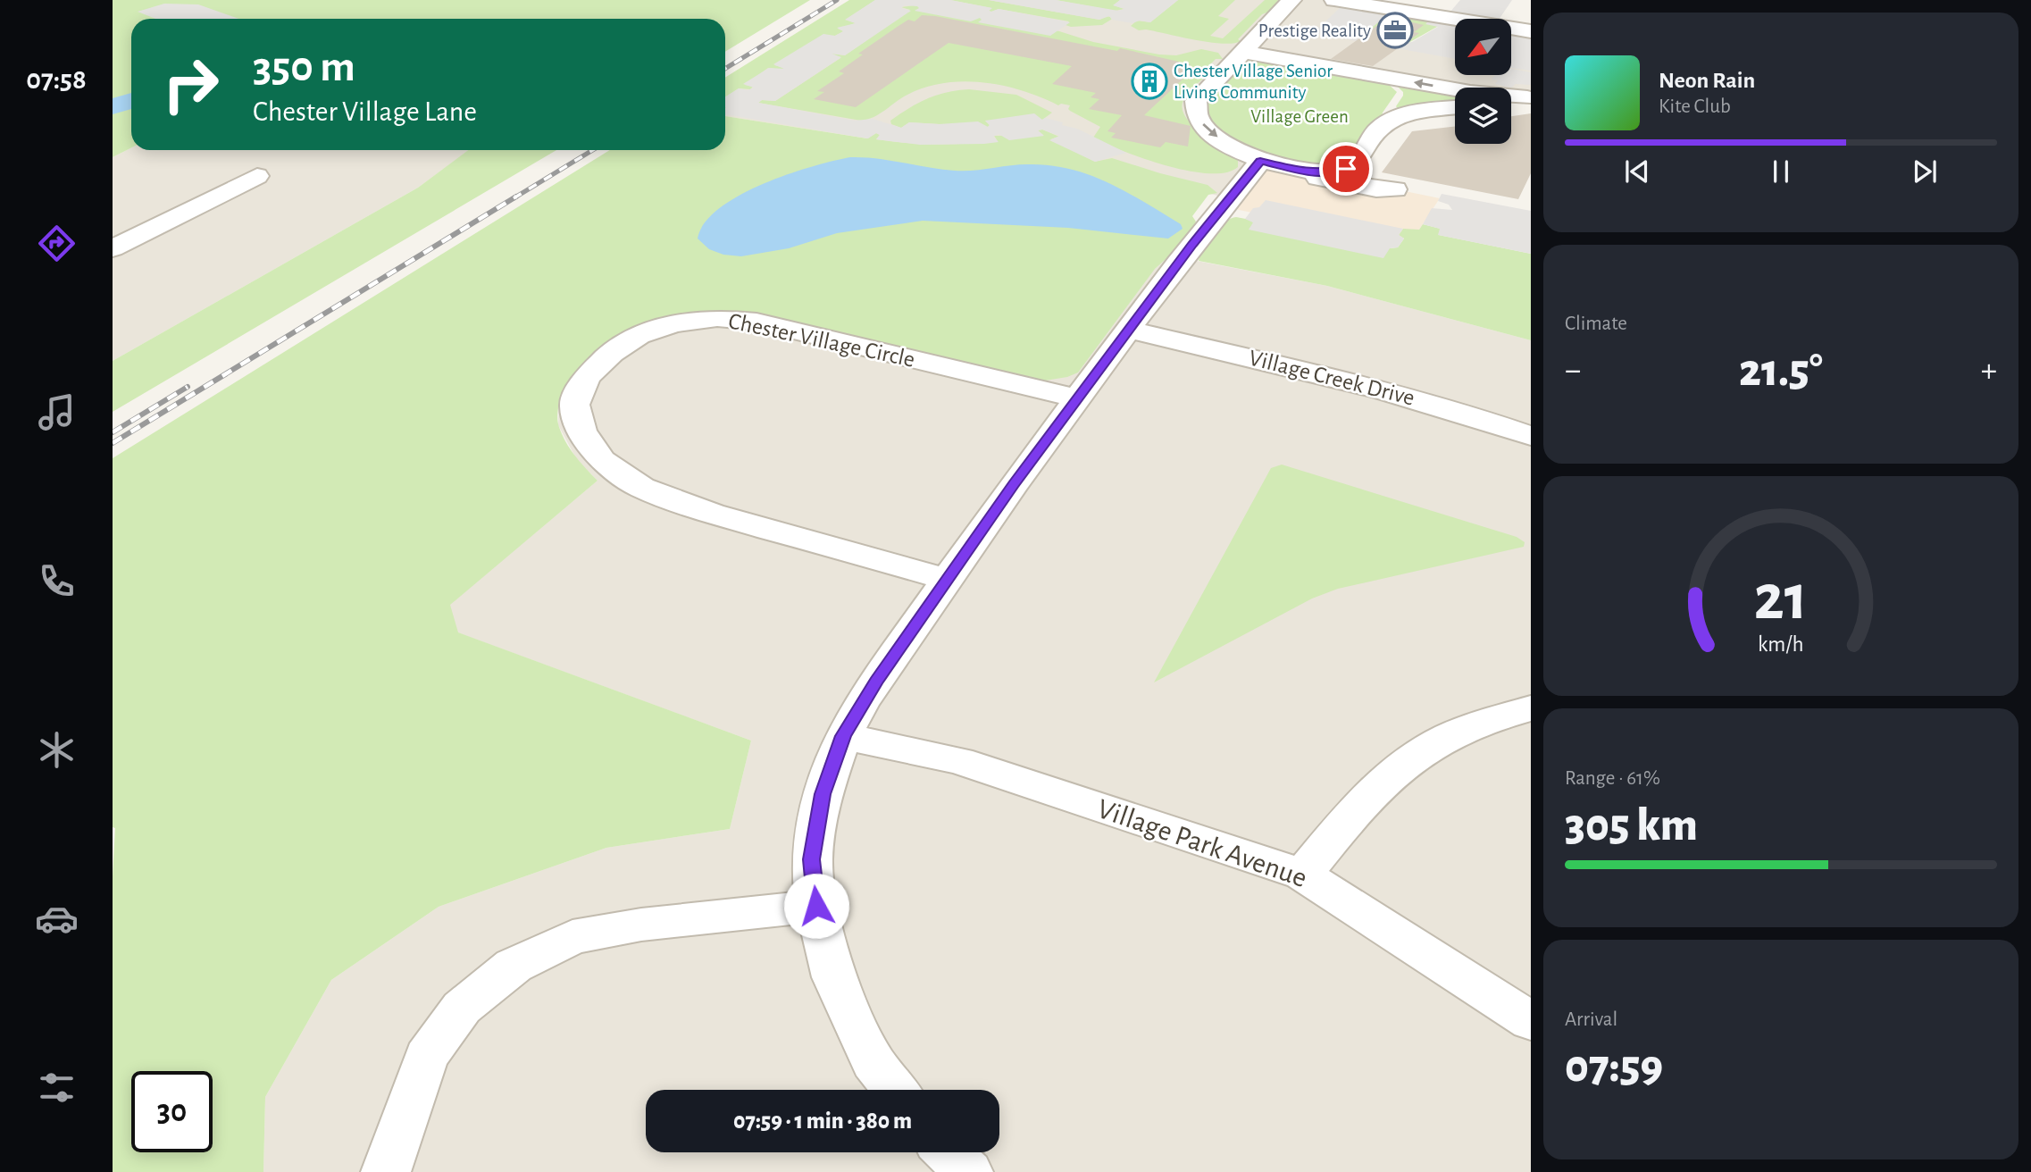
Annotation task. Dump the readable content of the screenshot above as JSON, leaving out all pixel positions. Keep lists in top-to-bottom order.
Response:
{
  "streets": {
    "street": ["Chester Village Circle", "Village Creek Drive", "Village Park Avenue"]
  },
  "parks": ["Village Green"],
  "places": {
    "office": ["Prestige Reality"],
    "building": ["Chester Village Senior Living Community"]
  },
  "north": "bottom left",
  "page": {
    "tabs": "07:58",
    "turn": ["350 m", "Chester Village Lane"],
    "song": ["Neon Rain", "Kite Club"],
    "tile": [
      "Climate",
      ["Range · 61%", "305 km"],
      ["Arrival", "07:59"]
    ],
    "heat": ["−", "21.5°", "+"],
    "limit": "30",
    "trip": "07:59 · 1 min · 380 m",
    "gauge": ["21", "km/h"]
  }
}
